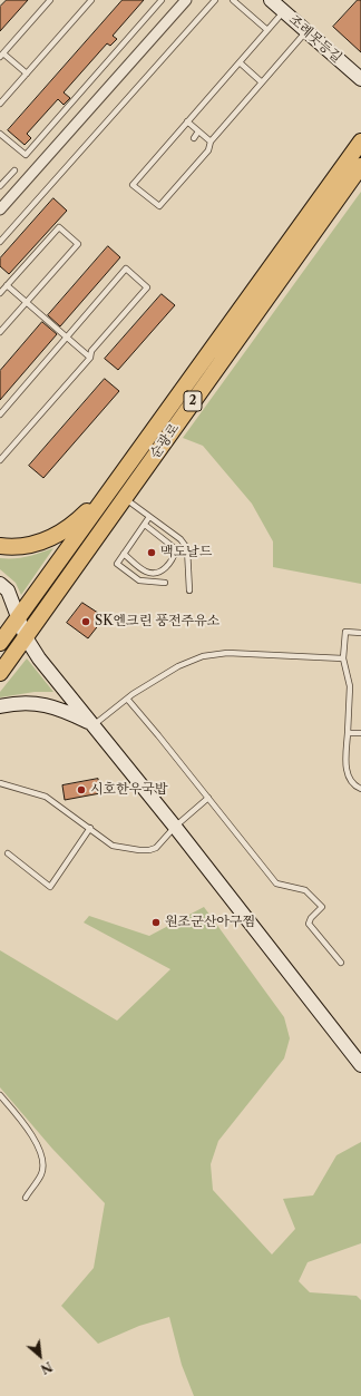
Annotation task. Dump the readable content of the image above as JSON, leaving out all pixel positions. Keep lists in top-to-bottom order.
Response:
{
  "streets": {
    "main road": ["2", "순광로"],
    "street": ["조례못등길"]
  },
  "places": [
    "맥도날드",
    "SK엔크린 풍전주유소",
    "시호한우국밥",
    "원조군산아구찜"
  ],
  "north": "bottom right"
}
